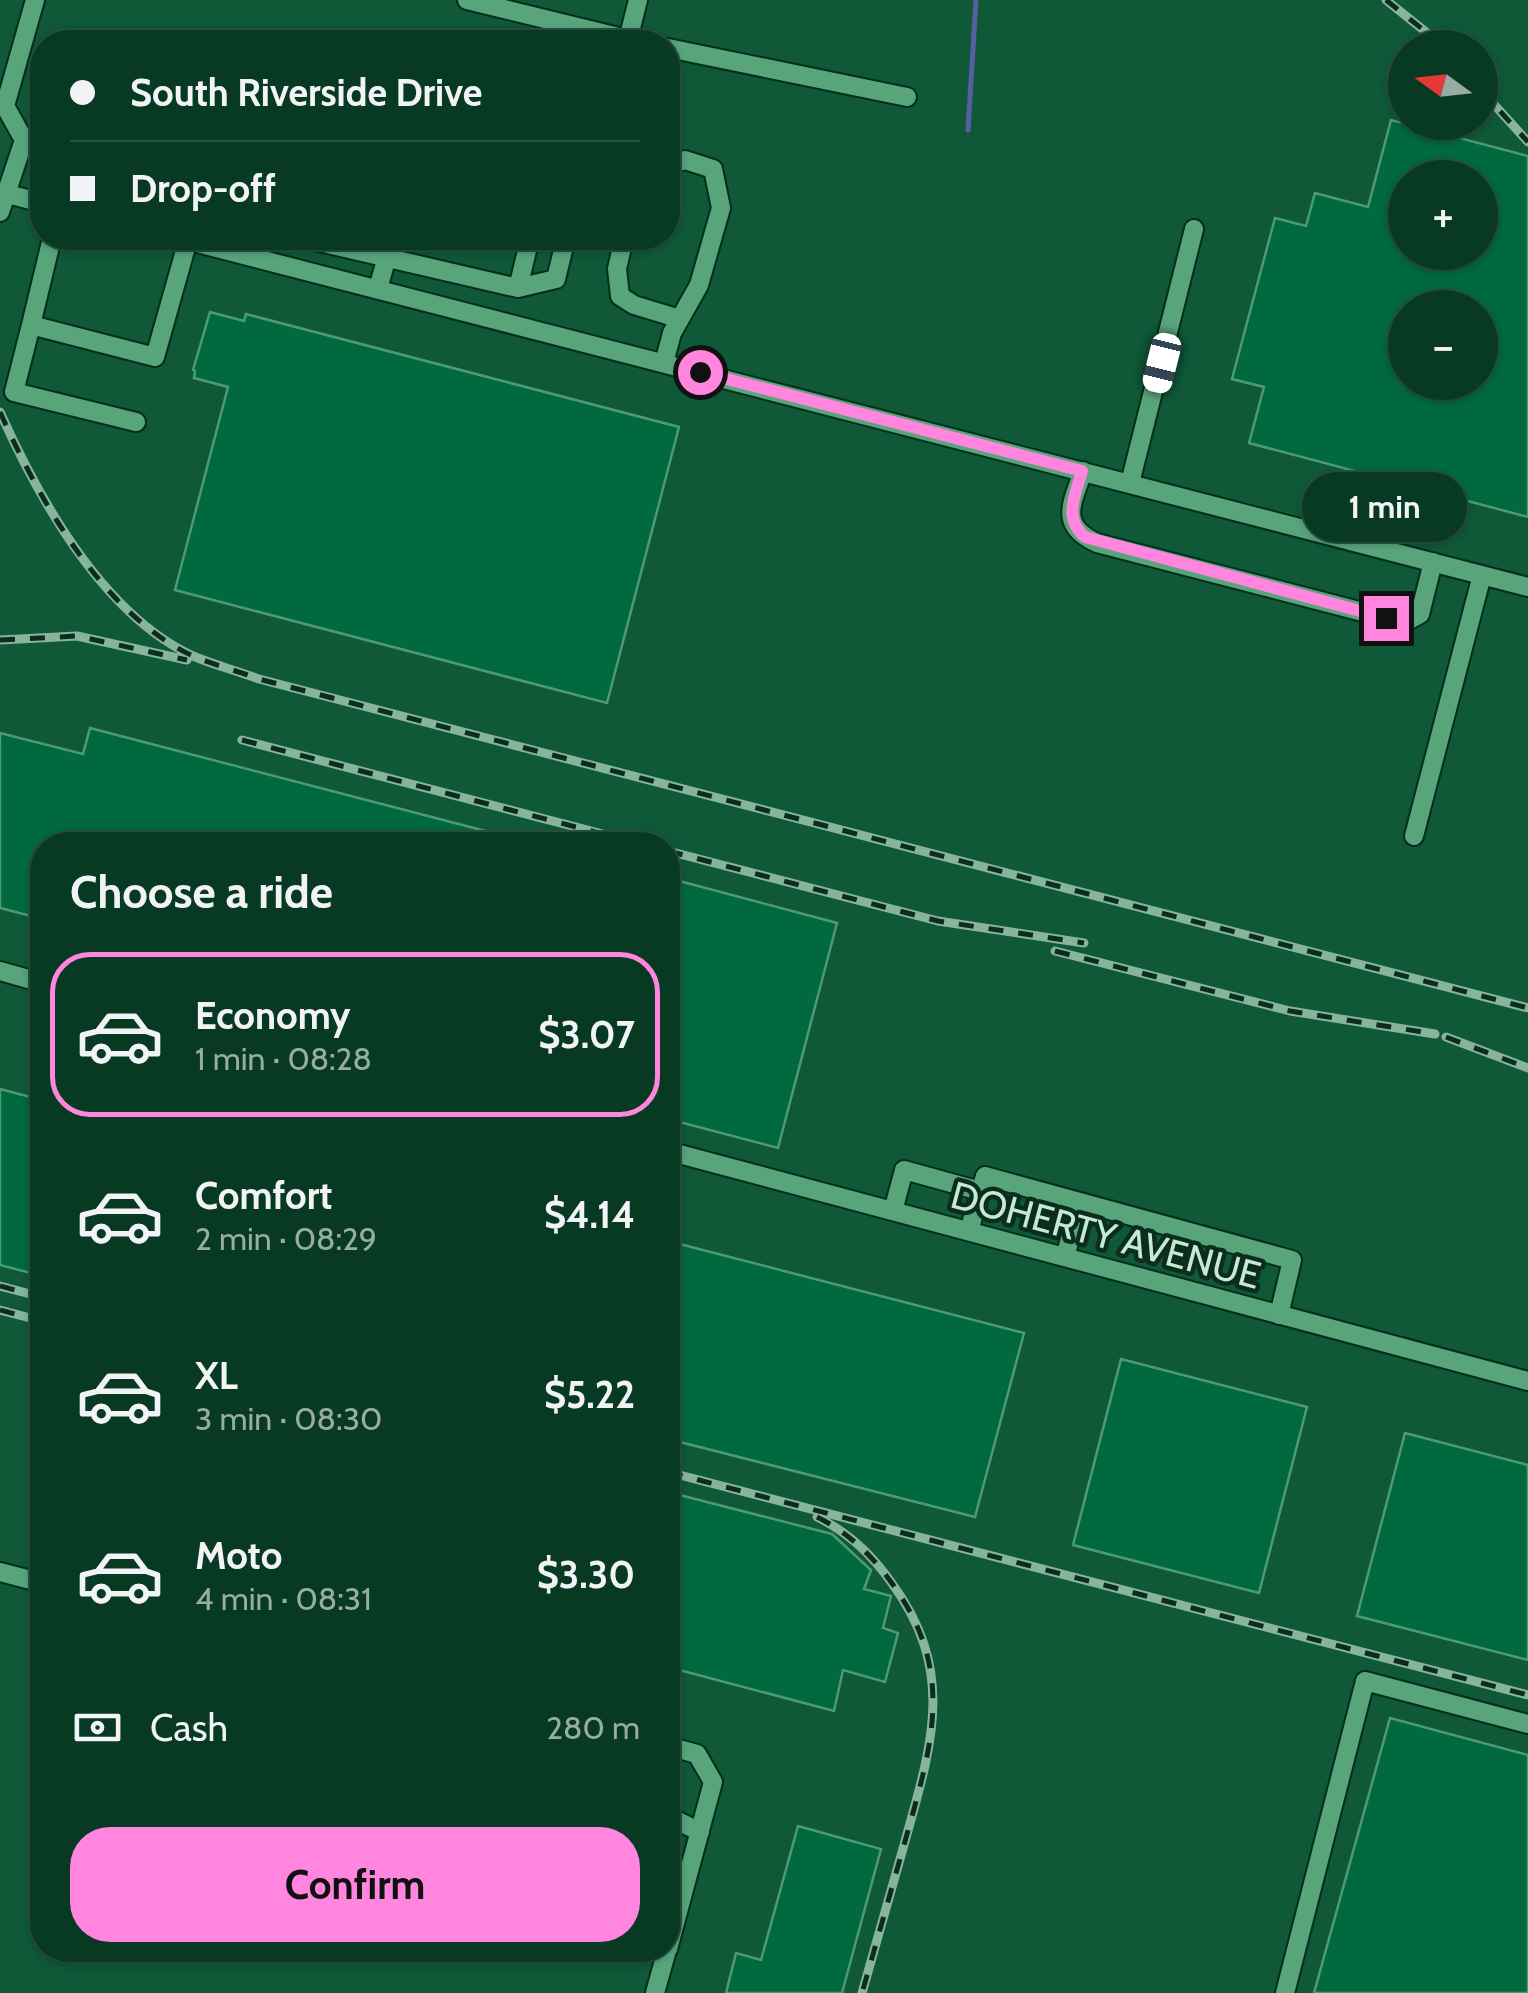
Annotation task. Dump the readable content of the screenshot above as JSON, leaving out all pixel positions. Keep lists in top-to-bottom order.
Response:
{
  "streets": {
    "street": ["DOHERTY AVENUE"]
  },
  "north": "left",
  "page": {
    "map_buttons": ["+", "−"],
    "banner": ["South Riverside Drive", "Drop-off"],
    "bubble": "1 min",
    "heading": "Choose a ride",
    "list": [
      {
        "name": "Economy",
        "note": "1 min · 08:28",
        "value": "$3.07"
      },
      {
        "name": "Comfort",
        "note": "2 min · 08:29",
        "value": "$4.14"
      },
      {
        "name": "XL",
        "note": "3 min · 08:30",
        "value": "$5.22"
      },
      {
        "name": "Moto",
        "note": "4 min · 08:31",
        "value": "$3.30"
      }
    ],
    "pay": ["Cash", "280 m"],
    "buttons": "Confirm"
  }
}
